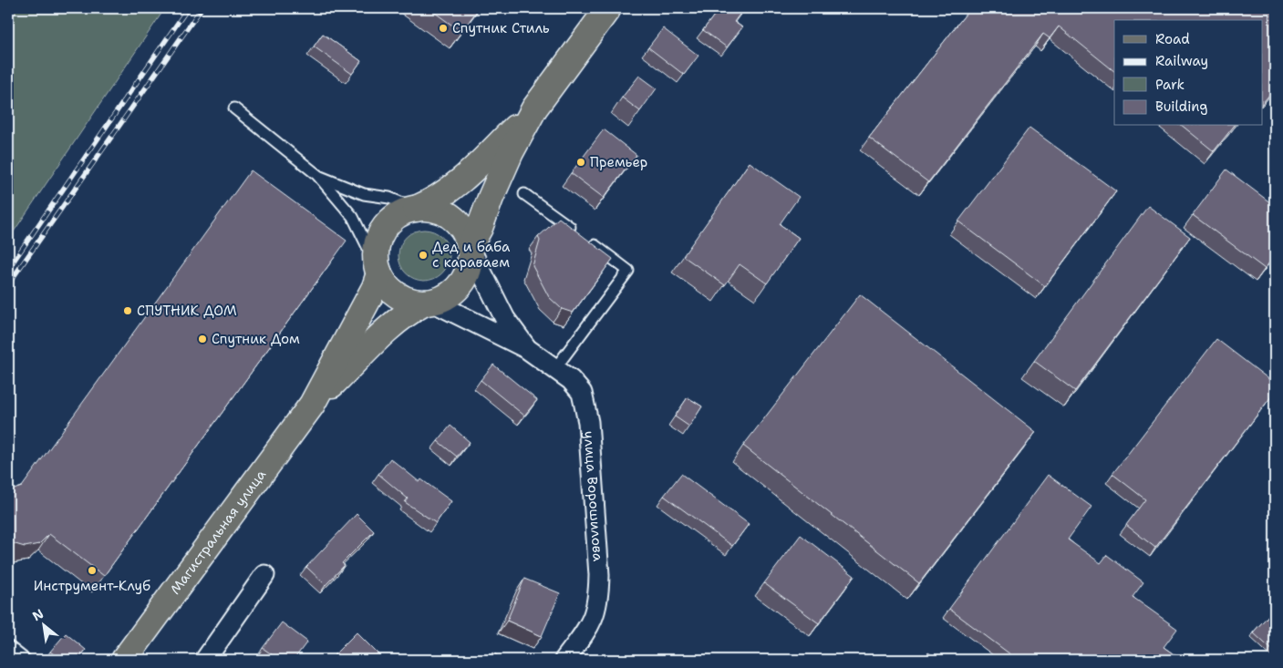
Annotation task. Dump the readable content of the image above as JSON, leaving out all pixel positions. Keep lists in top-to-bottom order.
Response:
{
  "streets": {
    "main road": ["Магистральная улица"],
    "street": ["улица Ворошилова"]
  },
  "places": [
    "Спутник Стиль",
    "Премьер",
    "Дед и баба с караваем",
    "СПУТНИК ДОМ",
    "Спутник Дом",
    "Инструмент-Клуб"
  ],
  "legend": [
    "Road",
    "Railway",
    "Park",
    "Building"
  ],
  "north": "top left"
}
